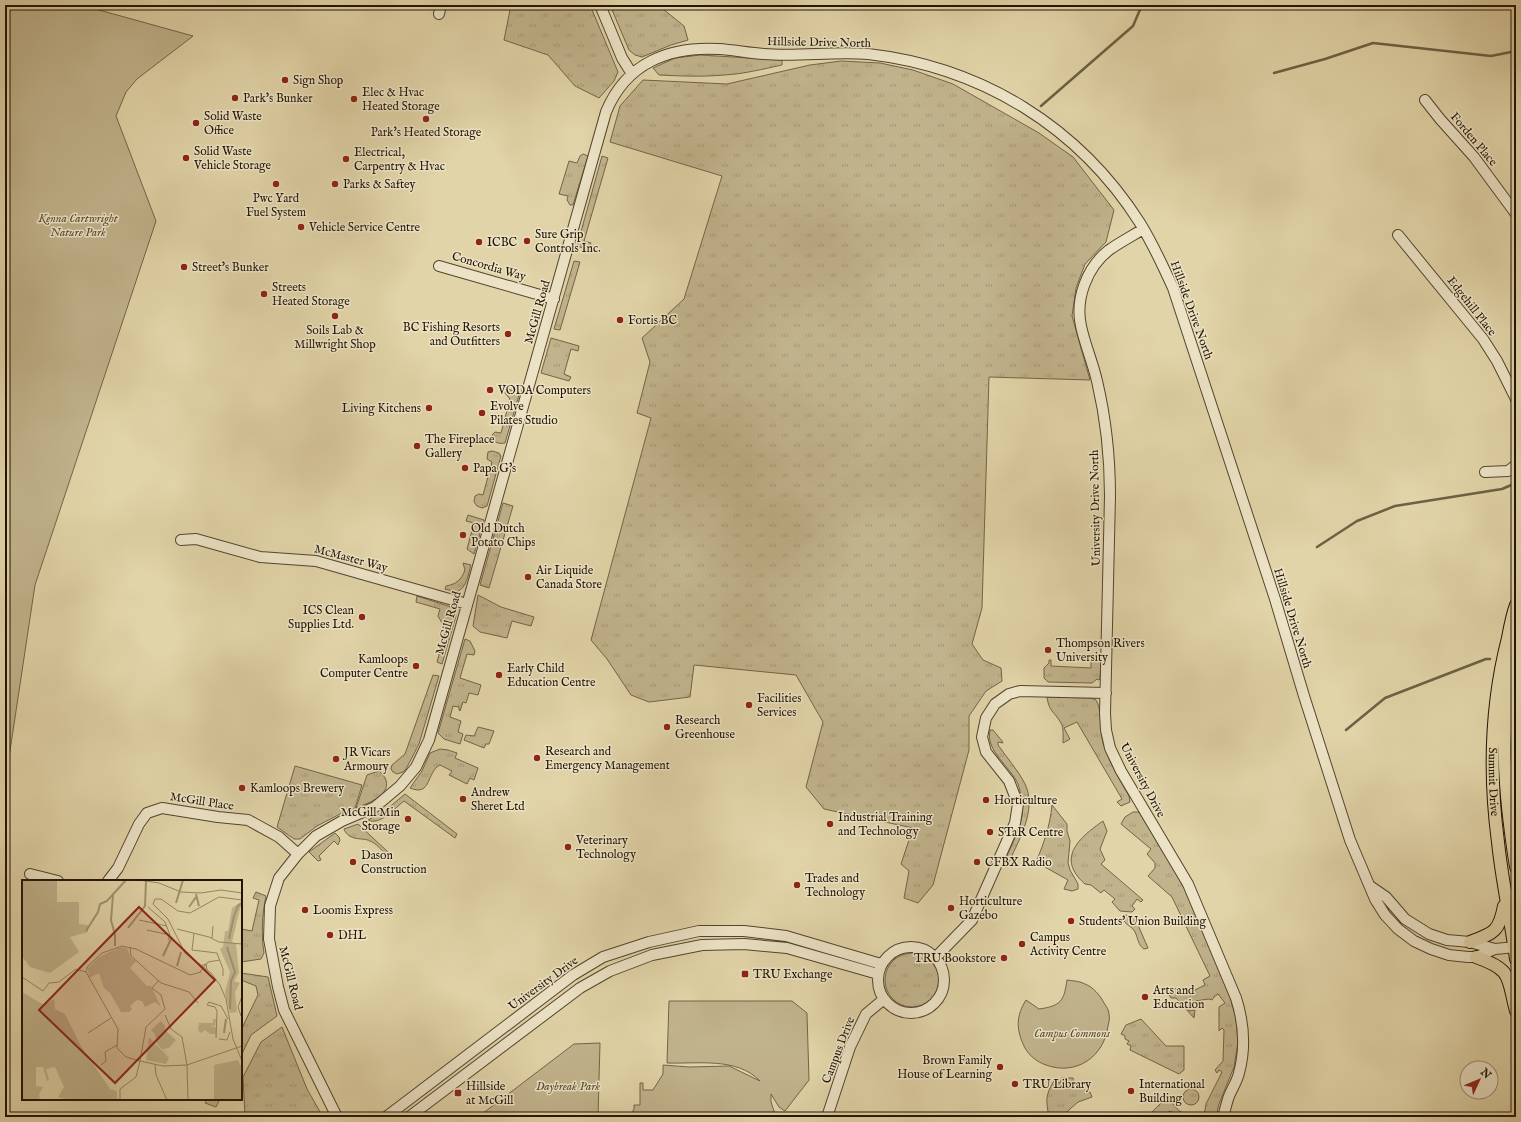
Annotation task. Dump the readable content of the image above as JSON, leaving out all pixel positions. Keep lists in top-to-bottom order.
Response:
{
  "streets": {
    "main road": ["Summit Drive"],
    "street": [
      "Hillside Drive North",
      "Forden Place",
      "Concordia Way",
      "Edgehill Place",
      "McGill Road",
      "University Drive North",
      "McMaster Way",
      "University Drive",
      "McGill Place",
      "Campus Drive"
    ]
  },
  "crossings": [
    ["Hillside Drive North", "McGill Road"],
    ["Hillside Drive North", "Summit Drive"],
    ["Concordia Way", "McGill Road"],
    ["McGill Road", "McMaster Way"],
    ["McGill Road", "McGill Place"],
    ["University Drive North", "University Drive"],
    ["University Drive", "Campus Drive"]
  ],
  "parks": ["Kenna Cartwright Nature Park", "Campus Commons", "Daybreak Park"],
  "places": {
    "other": [
      "Sign Shop",
      "Park's Bunker",
      "Elec & Hvac Heated Storage",
      "Park's Heated Storage",
      "Solid Waste Office",
      "Solid Waste Vehicle Storage",
      "Electrical, Carpentry & Hvac",
      "Pwc Yard Fuel System",
      "Parks & Saftey",
      "Vehicle Service Centre",
      "Sure Grip Controls Inc.",
      "ICBC",
      "Street's Bunker",
      "Streets Heated Storage",
      "Soils Lab & Millwright Shop",
      "Fortis BC",
      "BC Fishing Resorts and Outfitters",
      "VODA Computers",
      "Living Kitchens",
      "Evolve Pilates Studio",
      "The Fireplace Gallery",
      "Papa G's",
      "Old Dutch Potato Chips",
      "Air Liquide Canada Store",
      "ICS Clean Supplies Ltd.",
      "Thompson Rivers University",
      "Kamloops Computer Centre",
      "Early Child Education Centre",
      "Facilities Services",
      "Research Greenhouse",
      "Research and Emergency Management",
      "JR Vicars Armoury",
      "Kamloops Brewery",
      "Andrew Sheret Ltd",
      "Horticulture",
      "McGill Min Storage",
      "Industrial Training and Technology",
      "STaR Centre",
      "Veterinary Technology",
      "Dason Construction",
      "CFBX Radio",
      "Trades and Technology",
      "Horticulture Gazebo",
      "Loomis Express",
      "Students' Union Building",
      "DHL",
      "Campus Activity Centre",
      "TRU Bookstore",
      "Arts and Education",
      "Brown Family House of Learning",
      "TRU Library",
      "International Building"
    ],
    "transit": ["TRU Exchange", "Hillside at McGill"]
  },
  "north": "top right"
}
